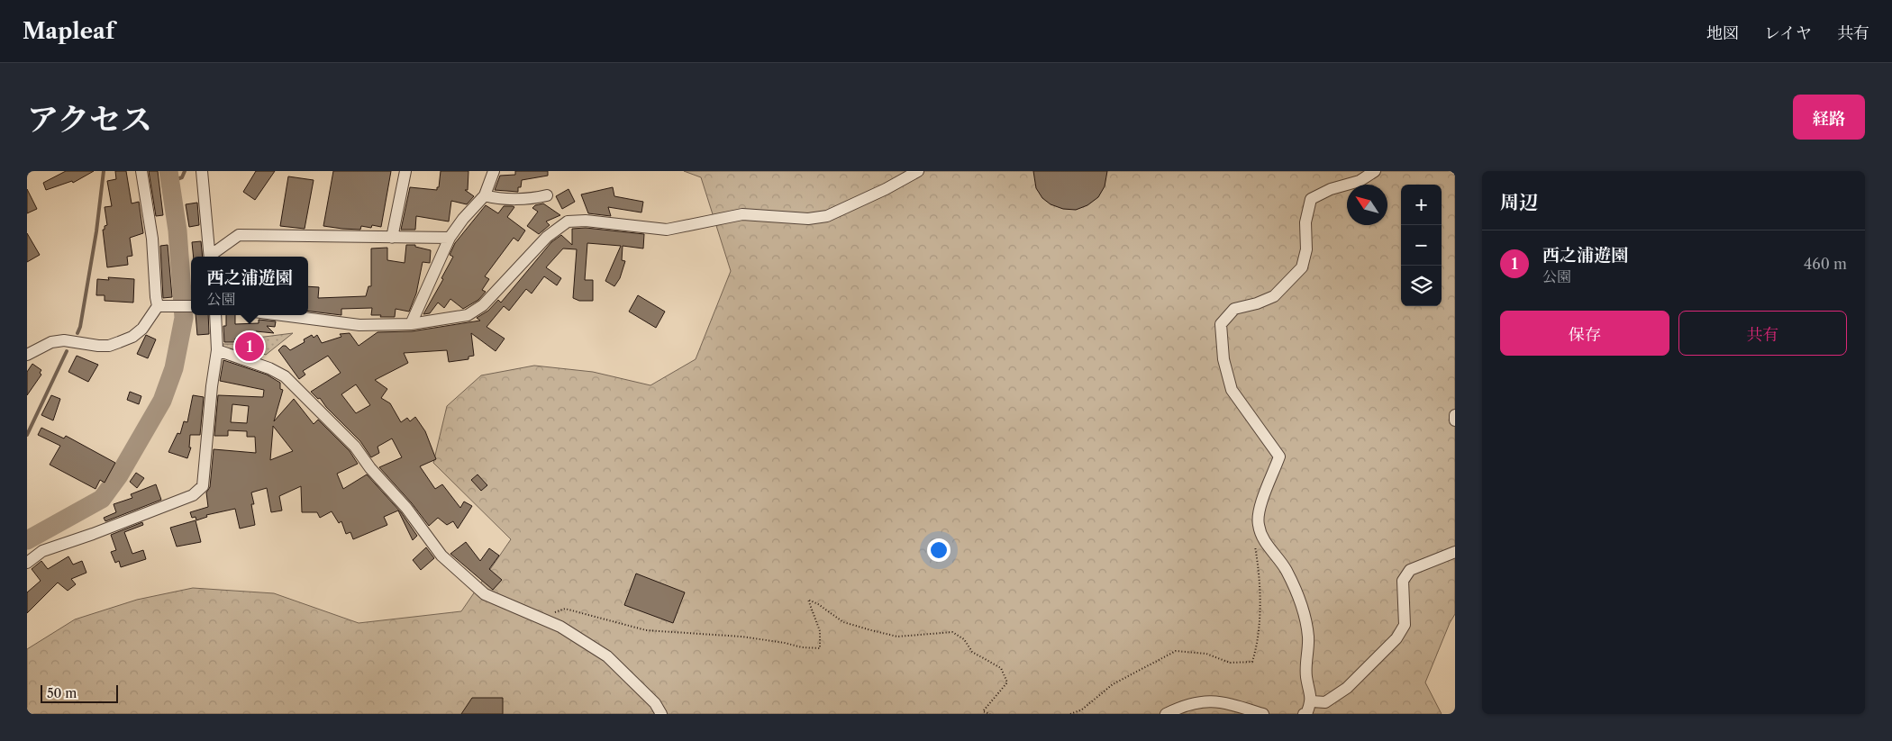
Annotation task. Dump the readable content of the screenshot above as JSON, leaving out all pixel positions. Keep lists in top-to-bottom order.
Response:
{
  "scale_bar": "50 m",
  "north": "top left",
  "page": {
    "header": "Mapleaf",
    "nav": ["地図", "レイヤ", "共有"],
    "title": "アクセス",
    "buttons": [
      "経路",
      ["保存", "共有"]
    ],
    "heading": "周辺",
    "map_buttons": ["+", "−"],
    "list": [
      {
        "mark": "1",
        "name": "西之浦遊園",
        "note": "公園",
        "value": "460 m"
      }
    ],
    "popup": ["西之浦遊園", "公園"],
    "pins": "1",
    "scale": "50 m"
  }
}
